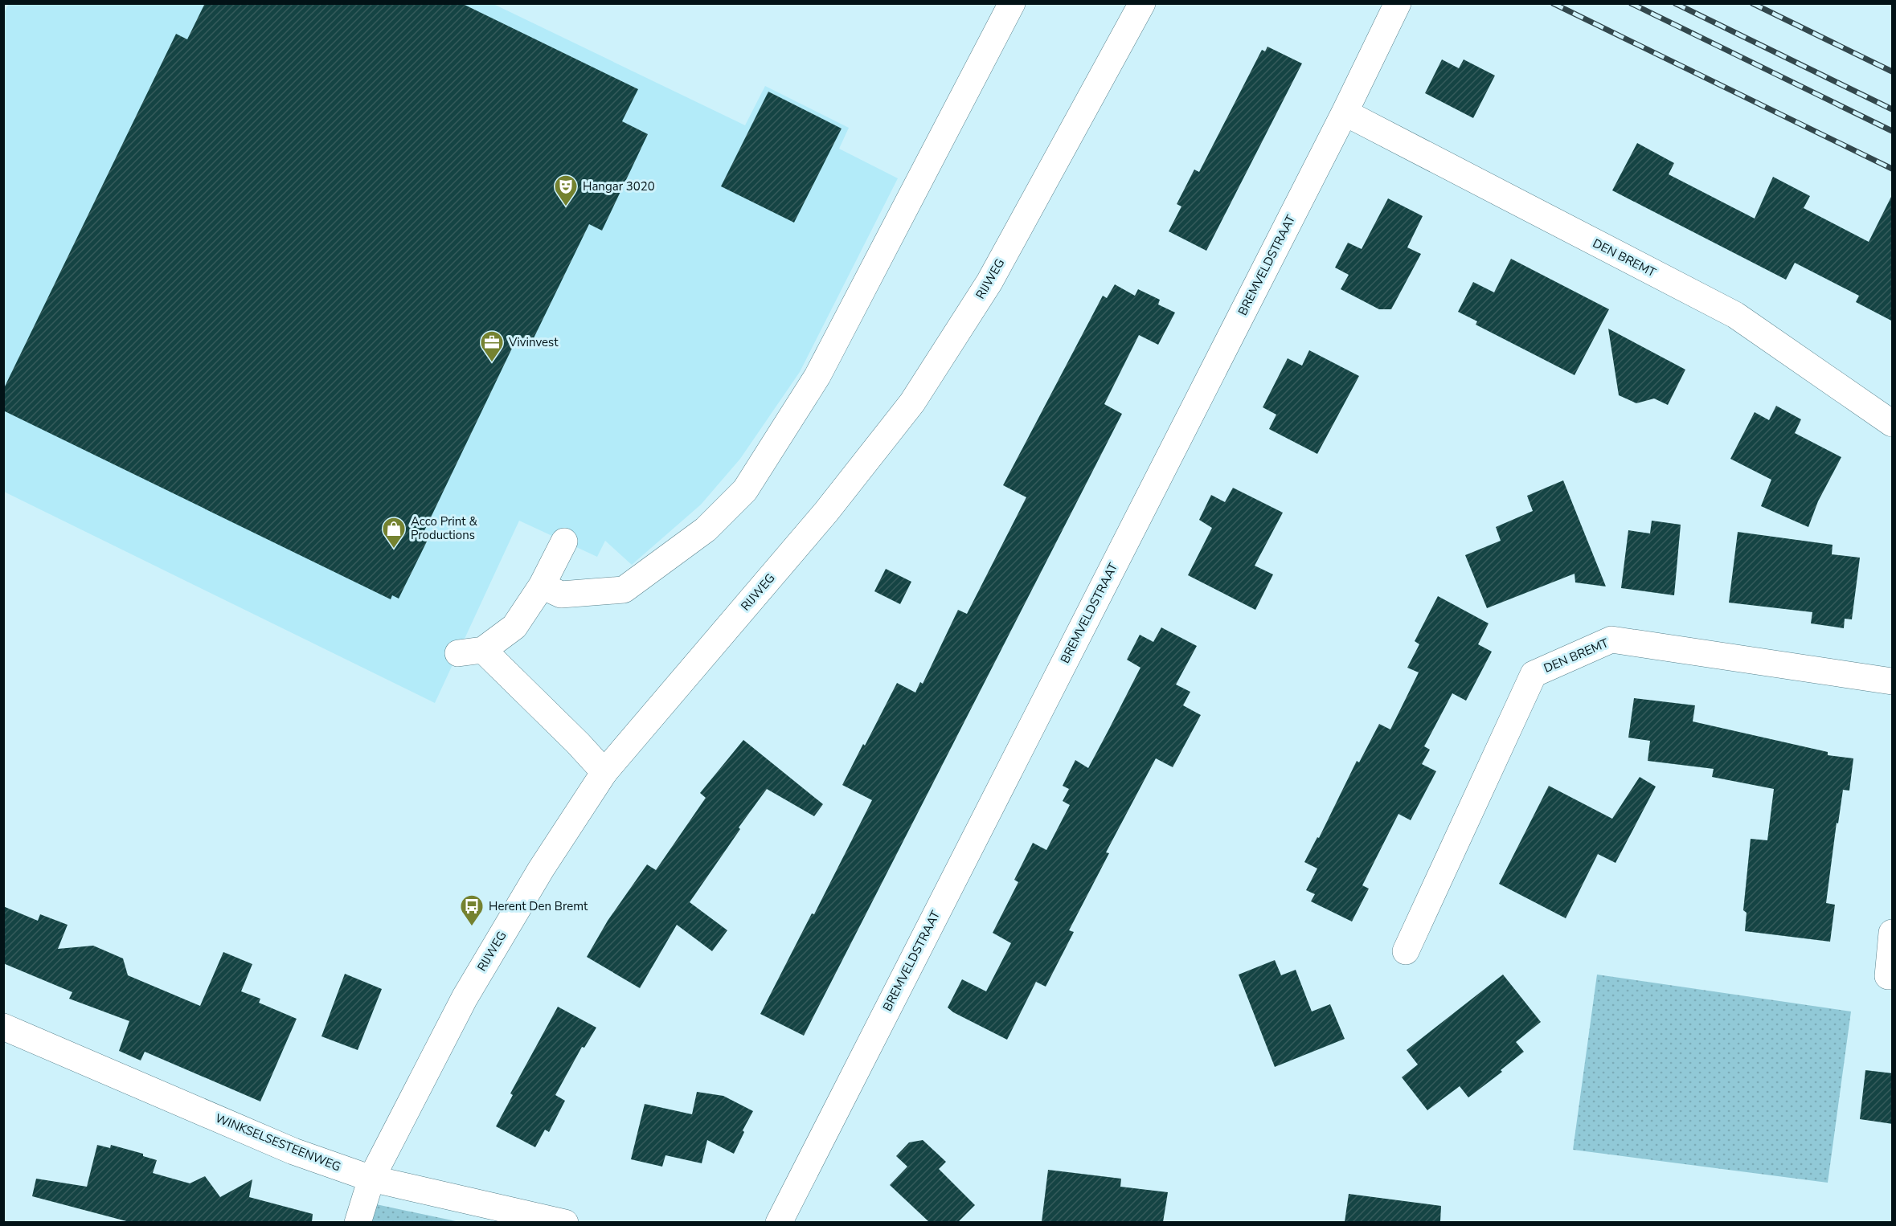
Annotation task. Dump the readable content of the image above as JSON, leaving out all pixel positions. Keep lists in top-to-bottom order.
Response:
{
  "streets": {
    "street": [
      "DEN BREMT",
      "BREMVELDSTRAAT",
      "RIJWEG",
      "WINKSELSESTEENWEG"
    ]
  },
  "crossings": [
    ["DEN BREMT", "BREMVELDSTRAAT"],
    ["RIJWEG", "WINKSELSESTEENWEG"]
  ],
  "places": {
    "theatre": ["Hangar 3020"],
    "office": ["Vivinvest"],
    "shop": ["Acco Print & Productions"],
    "bus stop": ["Herent Den Bremt"]
  }
}
